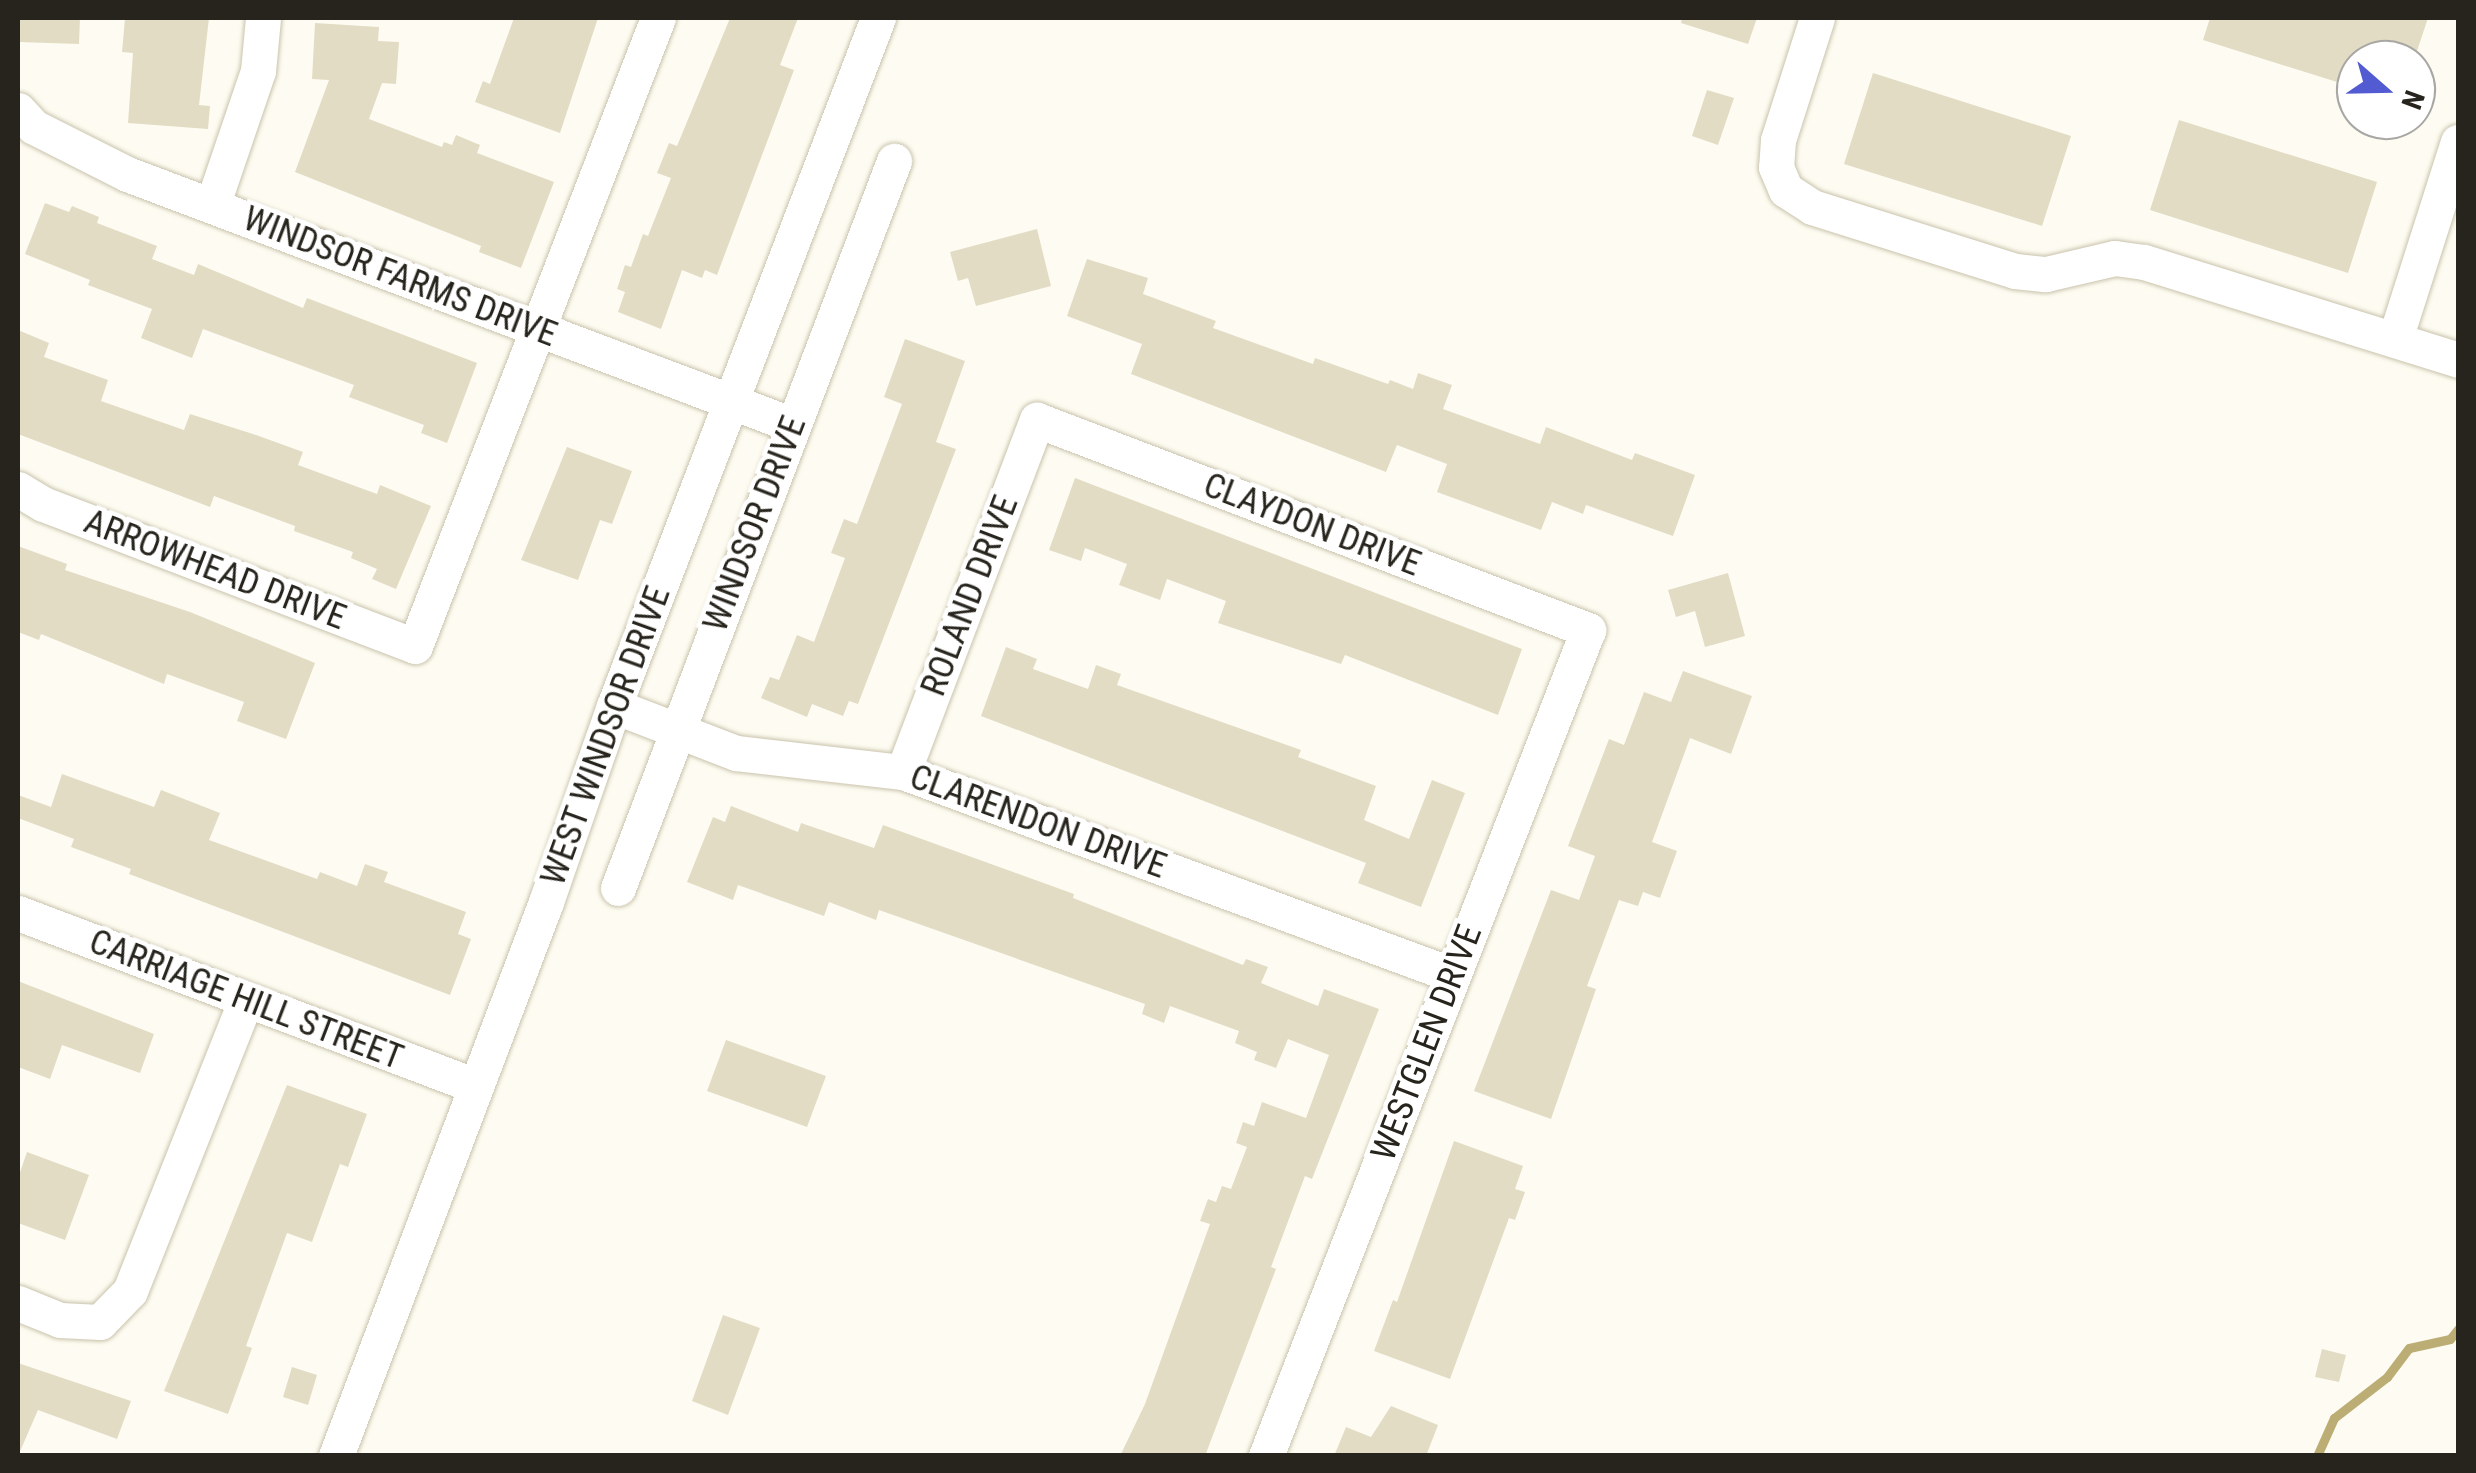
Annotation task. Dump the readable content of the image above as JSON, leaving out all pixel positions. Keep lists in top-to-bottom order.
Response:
{
  "streets": {
    "street": [
      "WINDSOR FARMS DRIVE",
      "WINDSOR DRIVE",
      "CLAYDON DRIVE",
      "ARROWHEAD DRIVE",
      "ROLAND DRIVE",
      "WEST WINDSOR DRIVE",
      "CLARENDON DRIVE",
      "CARRIAGE HILL STREET",
      "WESTGLEN DRIVE"
    ]
  },
  "crossings": [
    ["WINDSOR FARMS DRIVE", "WINDSOR DRIVE"],
    ["WINDSOR FARMS DRIVE", "ARROWHEAD DRIVE"],
    ["WINDSOR FARMS DRIVE", "WEST WINDSOR DRIVE"],
    ["WINDSOR DRIVE", "CLARENDON DRIVE"],
    ["CLAYDON DRIVE", "ROLAND DRIVE"],
    ["CLAYDON DRIVE", "WESTGLEN DRIVE"],
    ["ROLAND DRIVE", "CLARENDON DRIVE"],
    ["WEST WINDSOR DRIVE", "CLARENDON DRIVE"],
    ["WEST WINDSOR DRIVE", "CARRIAGE HILL STREET"],
    ["CLARENDON DRIVE", "WESTGLEN DRIVE"]
  ],
  "north": "right"
}
